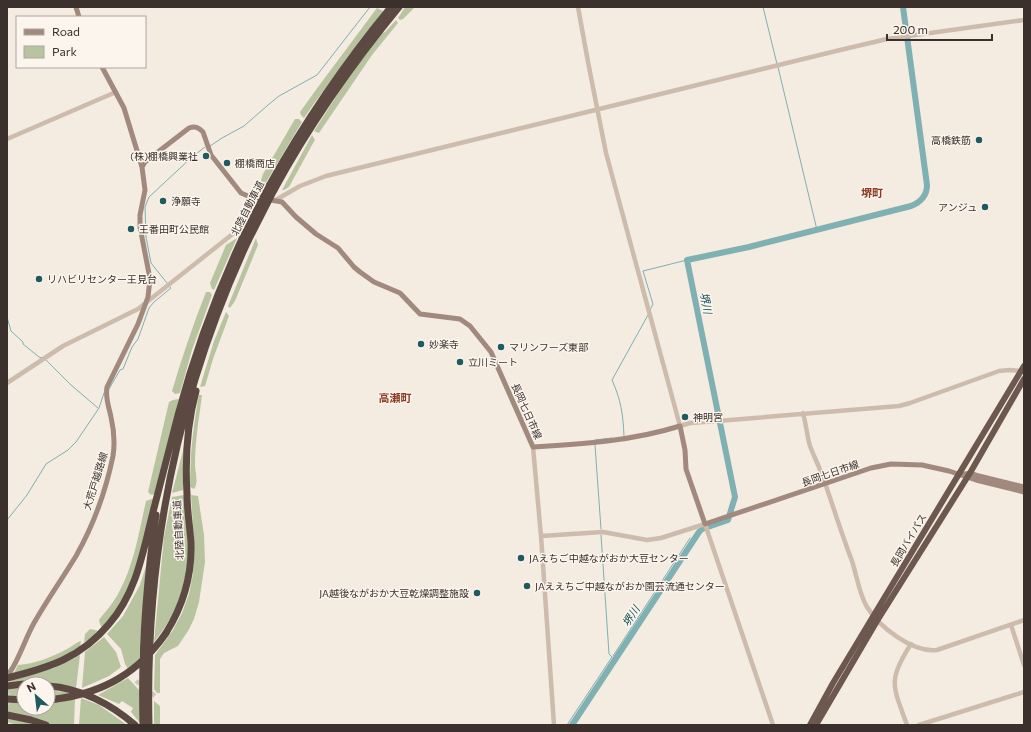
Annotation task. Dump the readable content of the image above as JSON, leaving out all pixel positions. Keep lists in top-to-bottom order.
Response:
{
  "streets": {
    "highway": ["北陸自動車道", "長岡バイパス"],
    "main road": ["長岡七日市線", "大荒戸越路線"]
  },
  "crossings": [
    ["北陸自動車道", "大荒戸越路線"],
    ["長岡七日市線", "大荒戸越路線"],
    ["長岡七日市線", "長岡バイパス"]
  ],
  "districts": ["堺町", "高瀬町"],
  "water": ["堺川"],
  "places": [
    "高橋鉄筋",
    "(株)棚橋興業社",
    "棚橋商店",
    "浄願寺",
    "アンジュ",
    "王番田町公民館",
    "リハビリセンター王見台",
    "妙楽寺",
    "マリンフーズ東部",
    "立川ミート",
    "神明宮",
    "JAえちご中越ながおか大豆センター",
    "JAええちご中越ながおか園芸流通センター",
    "JA越後ながおか大豆乾燥調整施設"
  ],
  "legend": ["Road", "Park"],
  "scale_bar": "200 m",
  "north": "top left"
}
